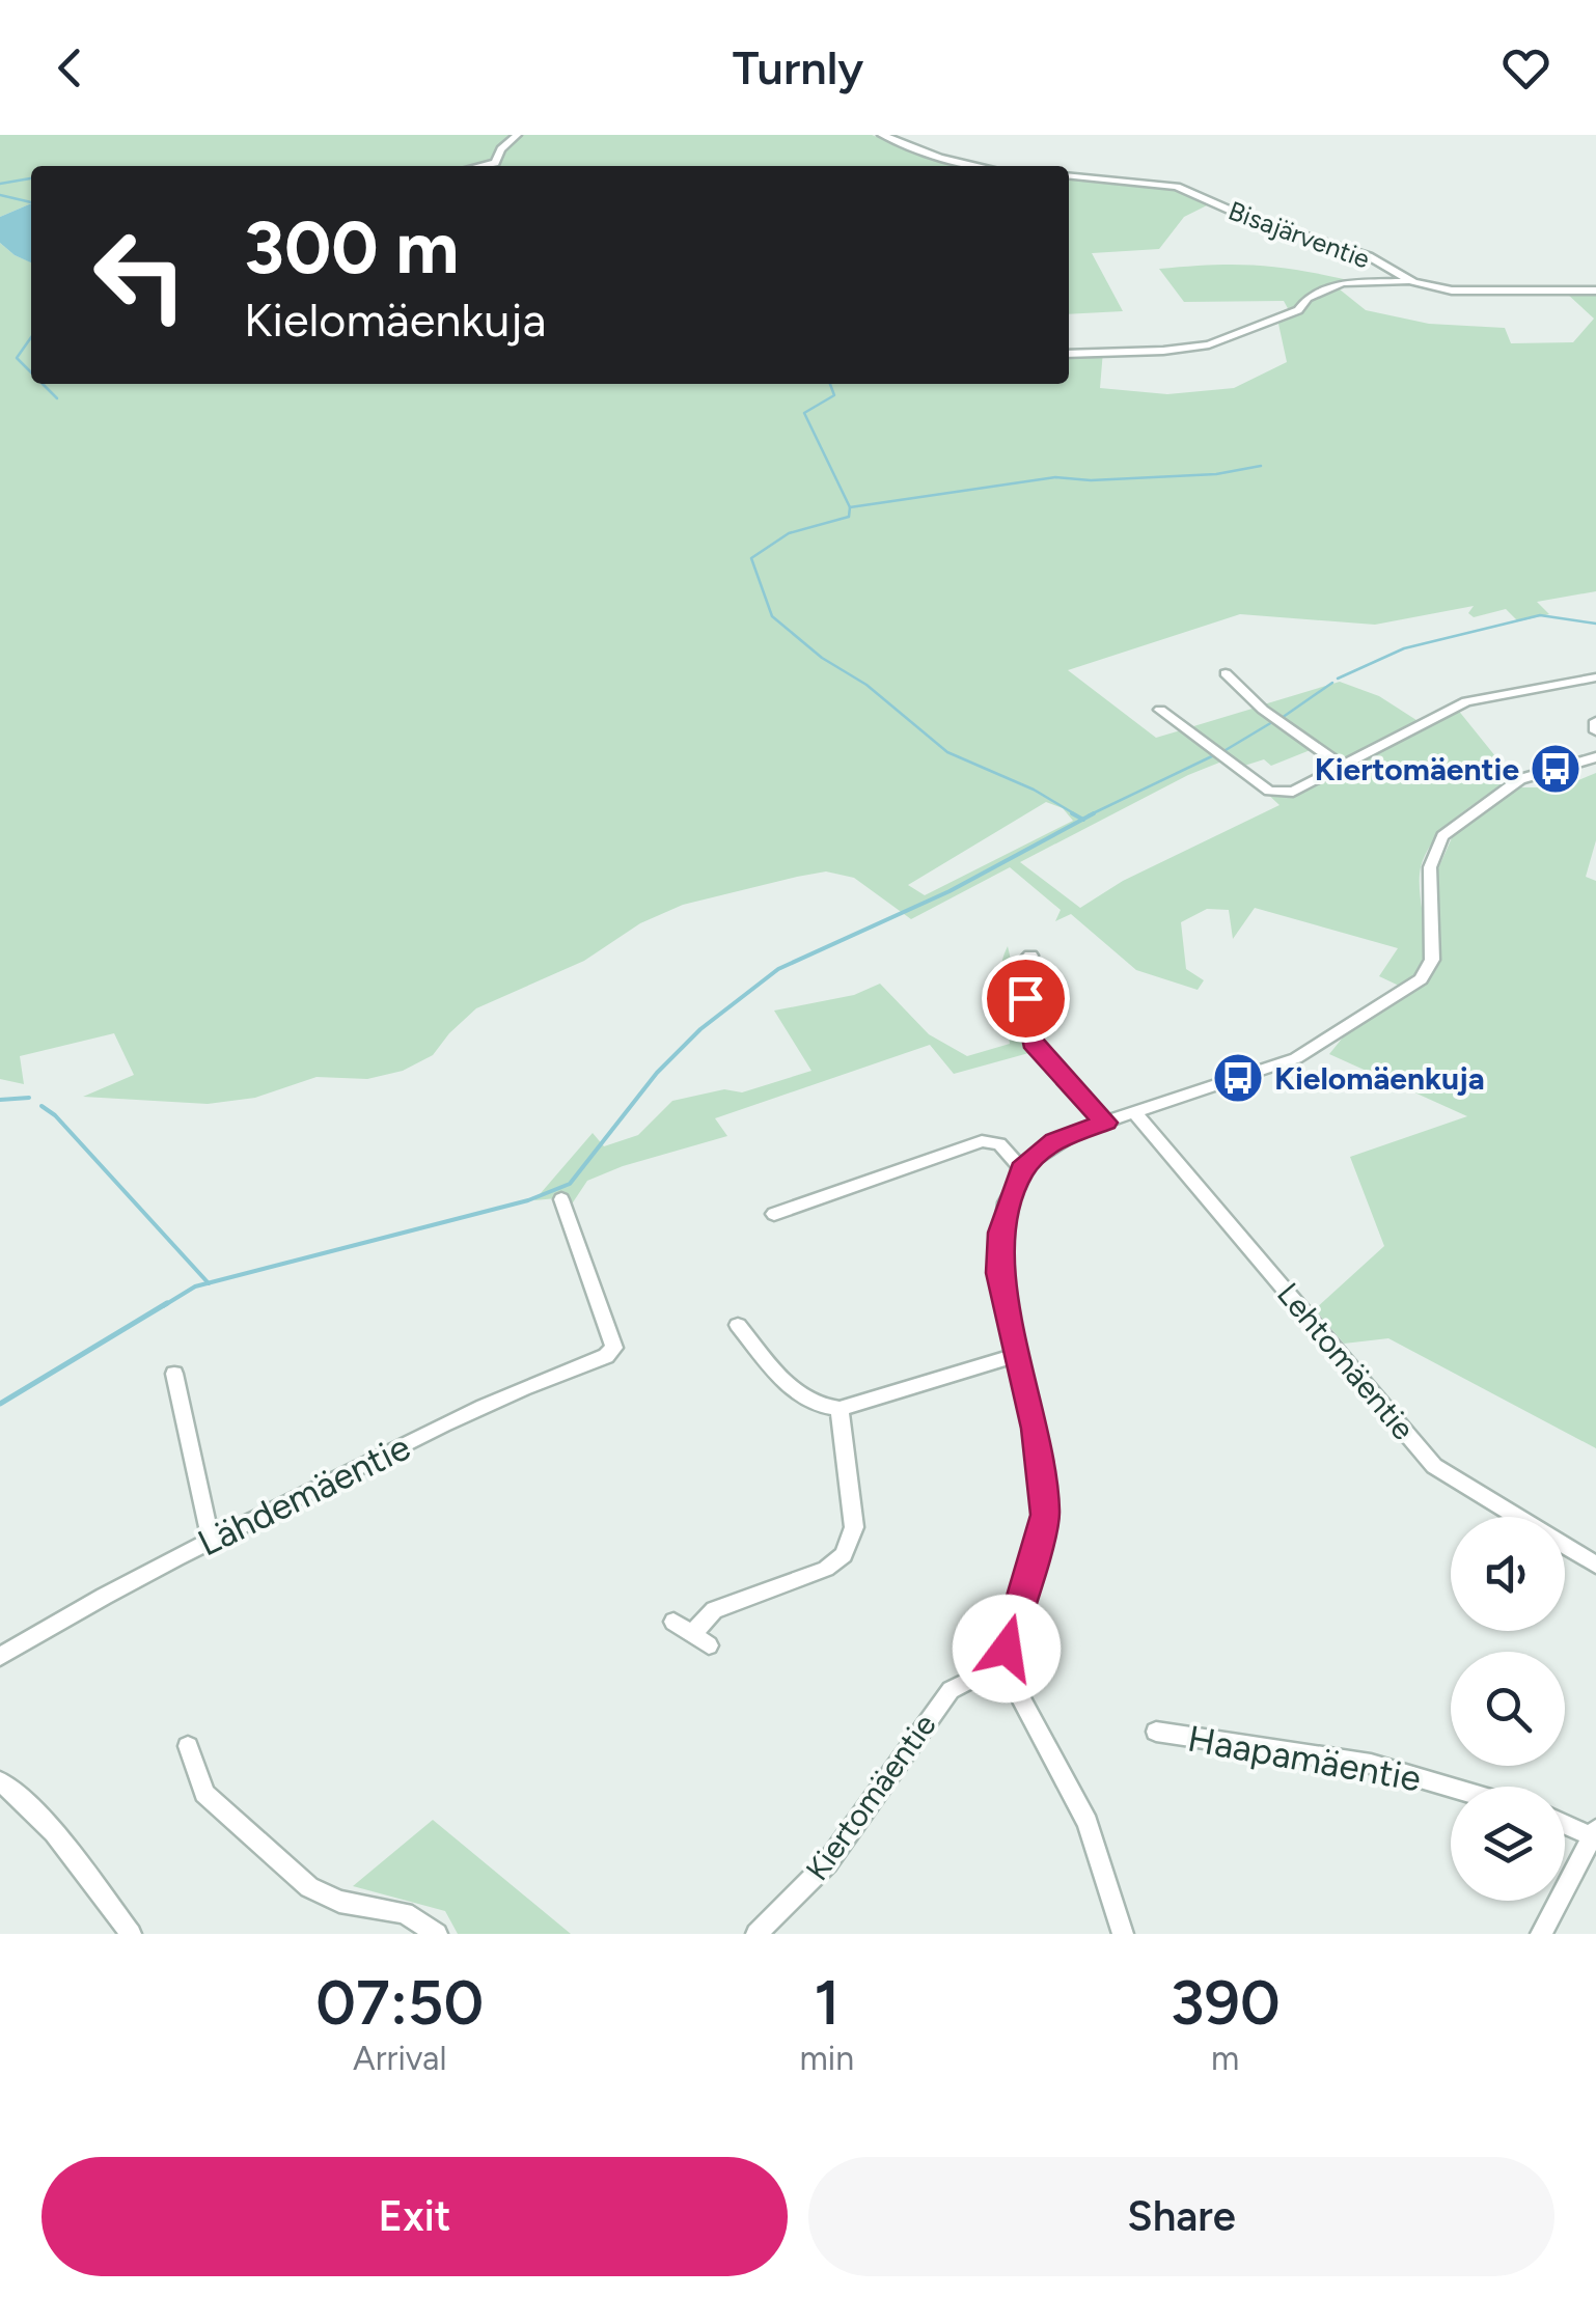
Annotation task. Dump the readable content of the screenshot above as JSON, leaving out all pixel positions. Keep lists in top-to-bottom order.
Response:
{
  "streets": {
    "street": [
      "Bisajärventie",
      "Lehtomäentie",
      "Lähdemäentie",
      "Haapamäentie",
      "Kiertomäentie"
    ]
  },
  "places": {
    "bus stop": ["Kiertomäentie", "Kielomäenkuja"]
  },
  "page": {
    "header": "Turnly",
    "turn": ["300 m", "Kielomäenkuja"],
    "eta": [
      "07:50",
      "Arrival",
      "1",
      "min",
      "390",
      "m"
    ],
    "buttons": ["Exit", "Share"]
  }
}
